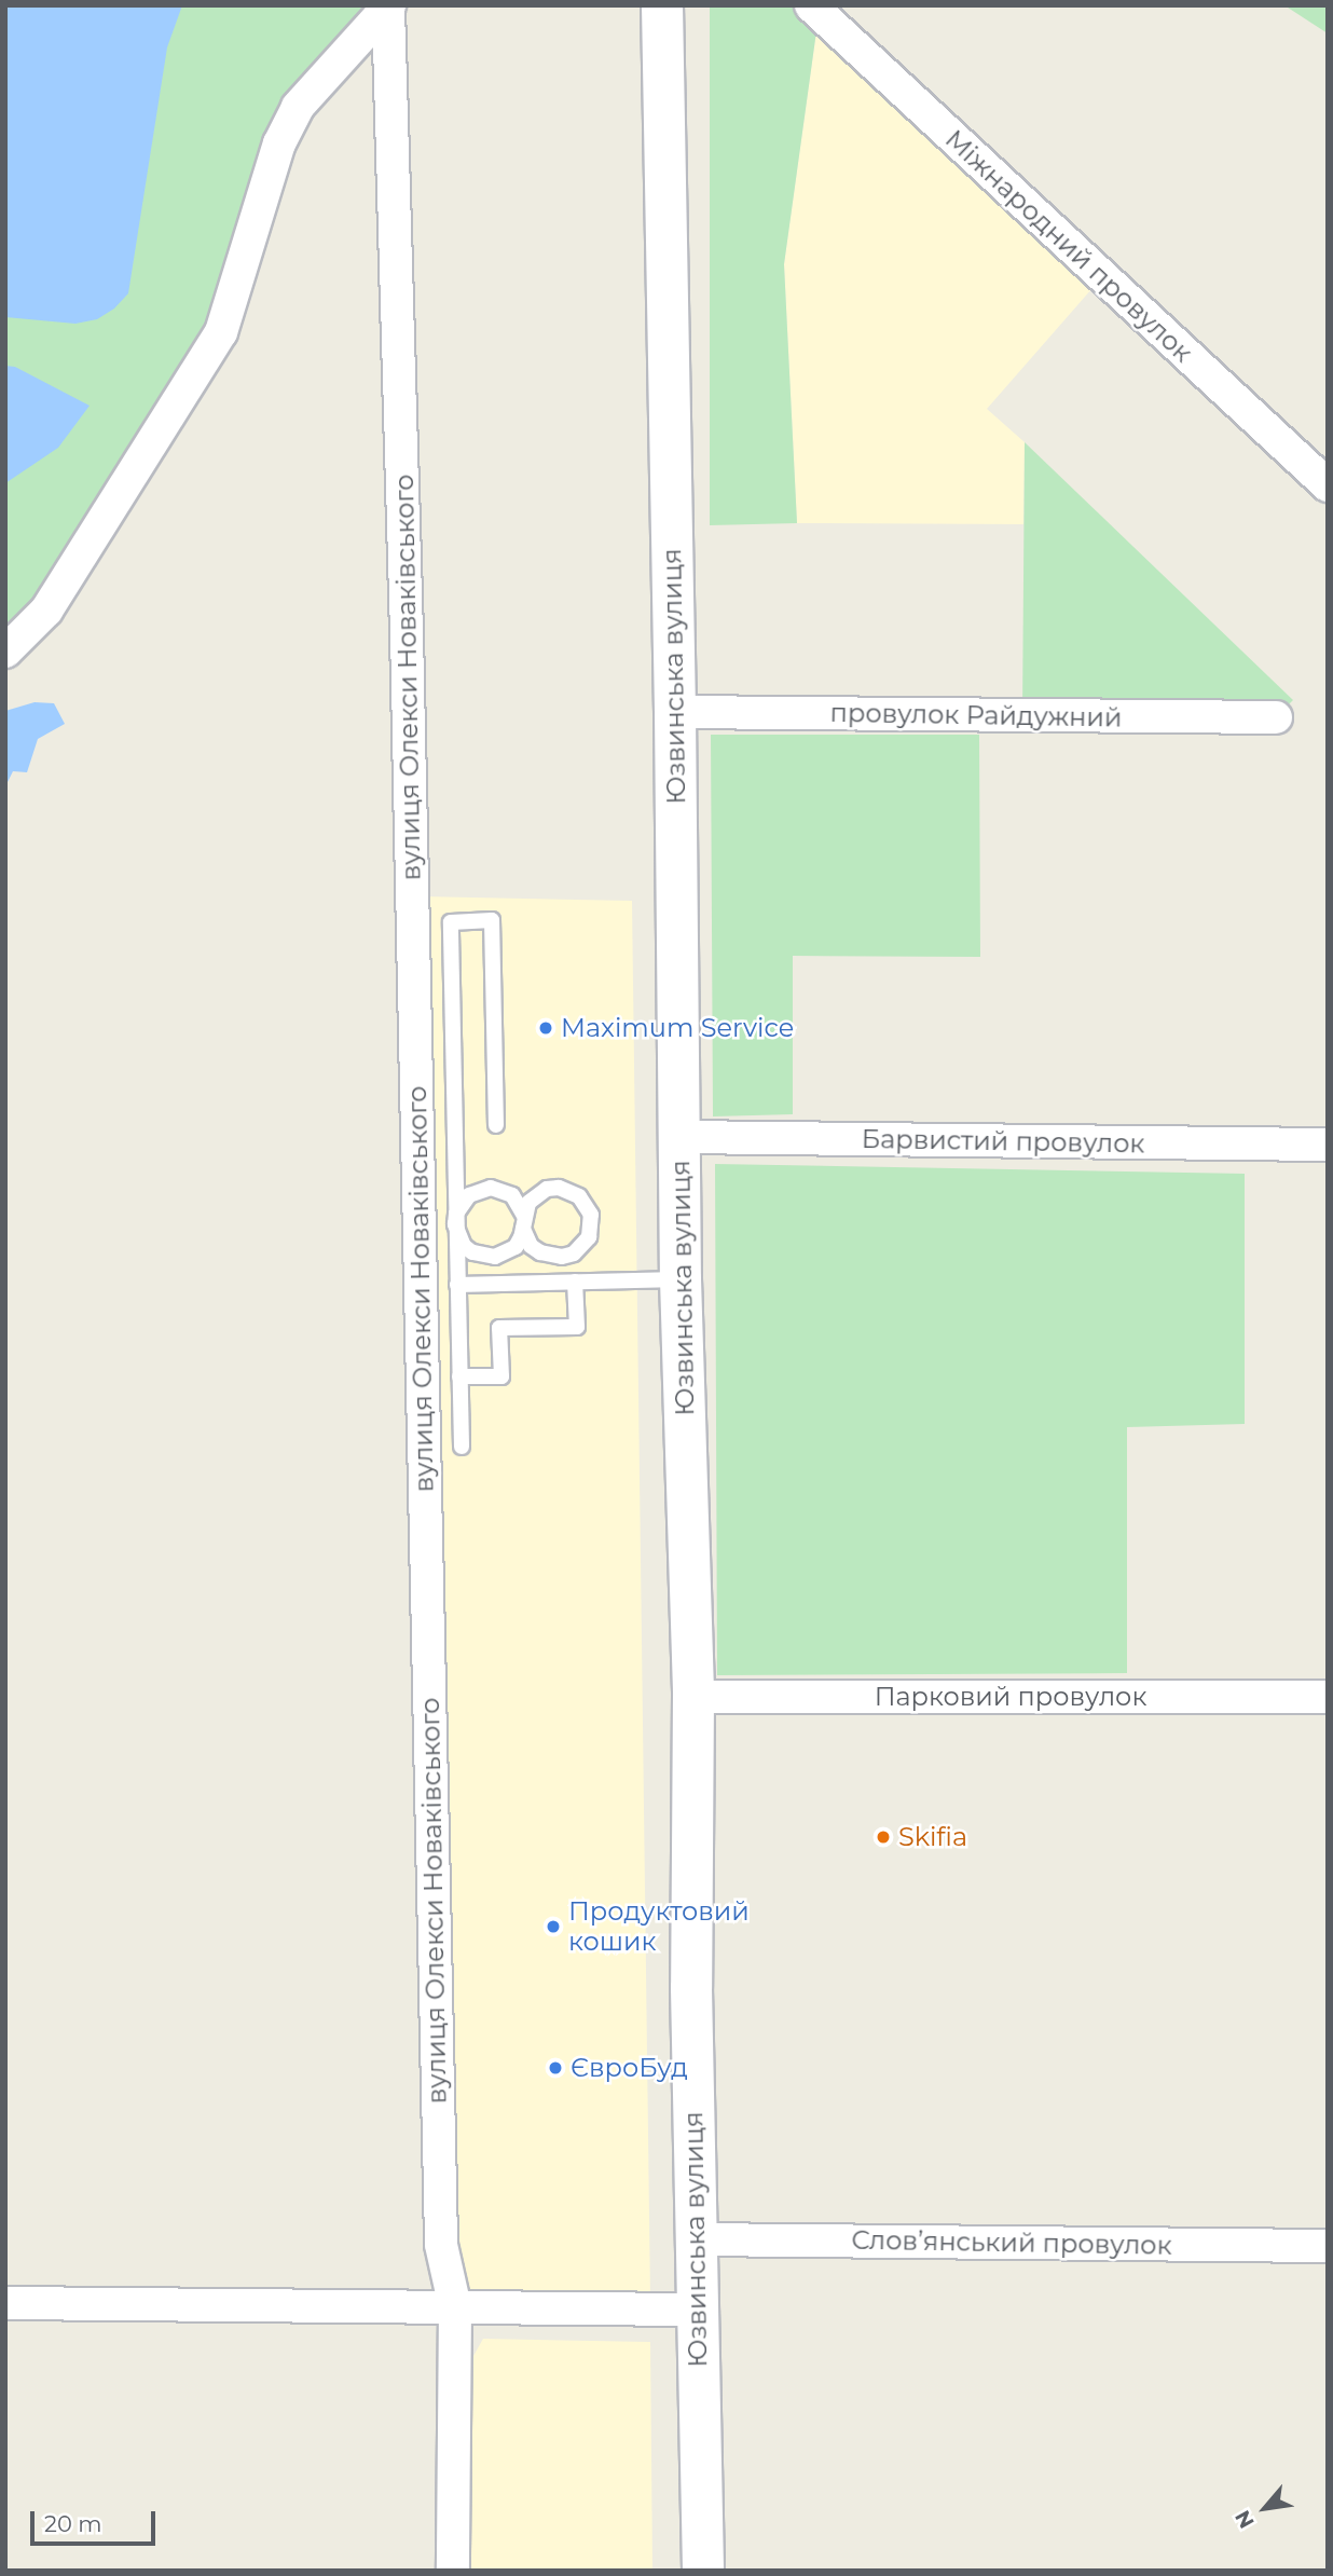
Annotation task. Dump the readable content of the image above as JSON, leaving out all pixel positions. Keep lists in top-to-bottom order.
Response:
{
  "streets": {
    "main road": ["Юзвинська вулиця"],
    "street": [
      "Міжнародний провулок",
      "вулиця Олекси Новаківського",
      "провулок Райдужний",
      "Барвистий провулок",
      "Парковий провулок",
      "Словʼянський провулок"
    ]
  },
  "crossings": [
    ["Юзвинська вулиця", "провулок Райдужний"],
    ["Юзвинська вулиця", "Барвистий провулок"],
    ["Юзвинська вулиця", "Парковий провулок"],
    ["Юзвинська вулиця", "Словʼянський провулок"]
  ],
  "places": [
    "Maximum Service",
    "Skifia",
    "Продуктовий кошик",
    "ЄвроБуд"
  ],
  "scale_bar": "20 m",
  "north": "bottom left"
}
